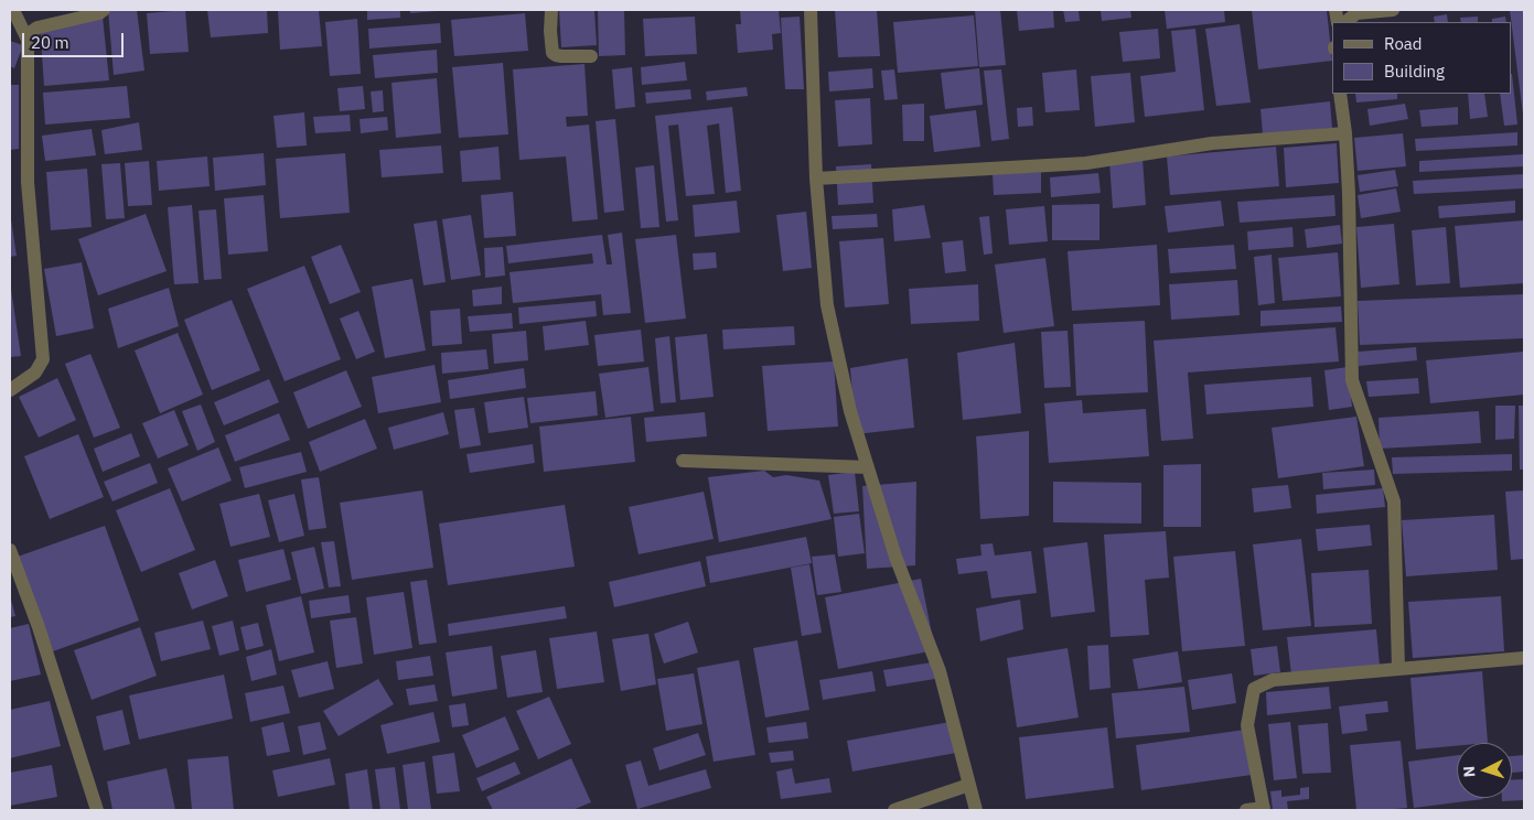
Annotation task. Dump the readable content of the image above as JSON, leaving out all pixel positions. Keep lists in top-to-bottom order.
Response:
{
  "legend": ["Road", "Building"],
  "scale_bar": "20 m",
  "north": "left"
}
